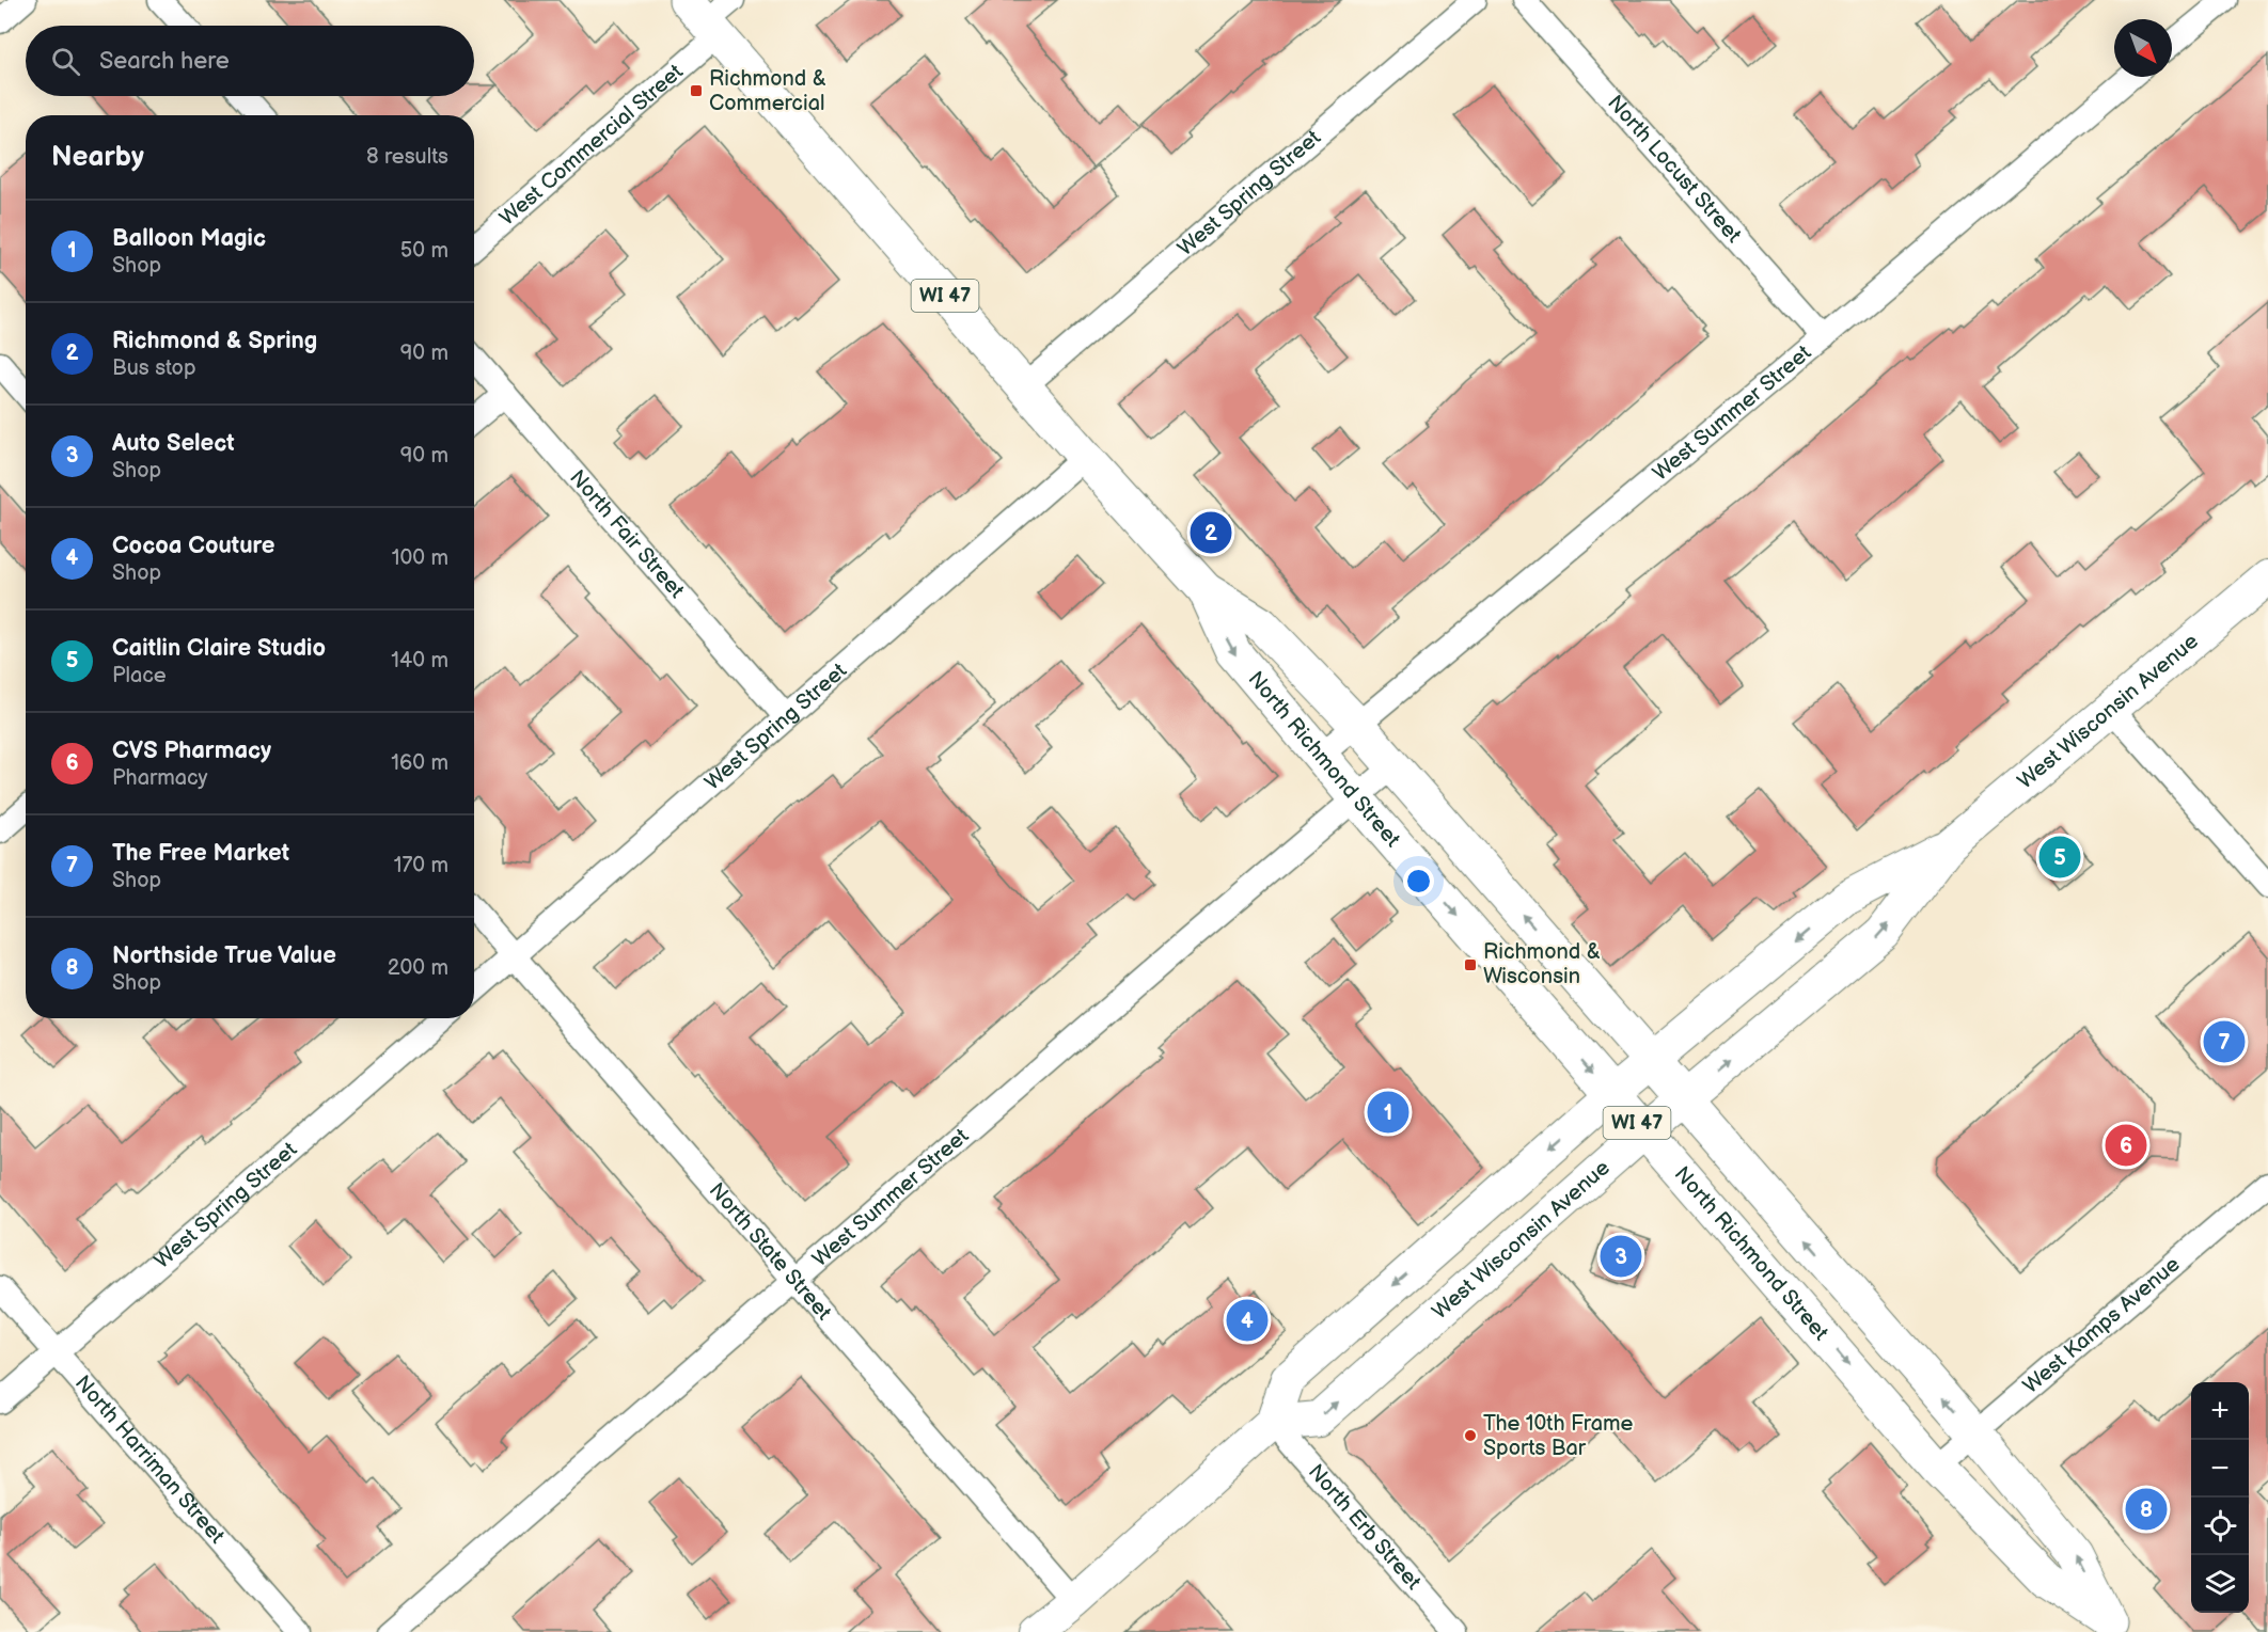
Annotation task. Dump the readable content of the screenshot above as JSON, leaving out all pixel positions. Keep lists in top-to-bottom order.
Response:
{
  "streets": {
    "main road": ["WI 47", "West Wisconsin Avenue", "North Richmond Street"],
    "street": [
      "West Commercial Street",
      "North Locust Street",
      "West Spring Street",
      "West Summer Street",
      "North Fair Street",
      "North State Street",
      "West Kamps Avenue",
      "North Harriman Street",
      "North Erb Street"
    ]
  },
  "crossings": [
    ["West Commercial Street", "North Richmond Street"],
    ["North Locust Street", "West Summer Street"],
    ["West Spring Street", "North Fair Street"],
    ["West Spring Street", "North Richmond Street"],
    ["West Spring Street", "North State Street"],
    ["West Spring Street", "North Harriman Street"],
    ["West Summer Street", "North Richmond Street"],
    ["West Summer Street", "North State Street"],
    ["West Wisconsin Avenue", "North Richmond Street"],
    ["West Wisconsin Avenue", "North State Street"],
    ["West Wisconsin Avenue", "North Erb Street"],
    ["North Richmond Street", "West Kamps Avenue"]
  ],
  "places": {
    "transit": ["Richmond & Commercial", "Richmond & Wisconsin"],
    "other": ["The 10th Frame Sports Bar"]
  },
  "north": "bottom right",
  "page": {
    "search": "Search here",
    "heading": ["Nearby", "8 results"],
    "list": [
      {
        "mark": "1",
        "name": "Balloon Magic",
        "note": "Shop",
        "value": "50 m"
      },
      {
        "mark": "2",
        "name": "Richmond & Spring",
        "note": "Bus stop",
        "value": "90 m"
      },
      {
        "mark": "3",
        "name": "Auto Select",
        "note": "Shop",
        "value": "90 m"
      },
      {
        "mark": "4",
        "name": "Cocoa Couture",
        "note": "Shop",
        "value": "100 m"
      },
      {
        "mark": "5",
        "name": "Caitlin Claire Studio",
        "note": "Place",
        "value": "140 m"
      },
      {
        "mark": "6",
        "name": "CVS Pharmacy",
        "note": "Pharmacy",
        "value": "160 m"
      },
      {
        "mark": "7",
        "name": "The Free Market",
        "note": "Shop",
        "value": "170 m"
      },
      {
        "mark": "8",
        "name": "Northside True Value",
        "note": "Shop",
        "value": "200 m"
      }
    ],
    "pins": [
      "2",
      "5",
      "7",
      "1",
      "6",
      "3",
      "4",
      "8"
    ],
    "map_buttons": ["+", "−"]
  }
}
